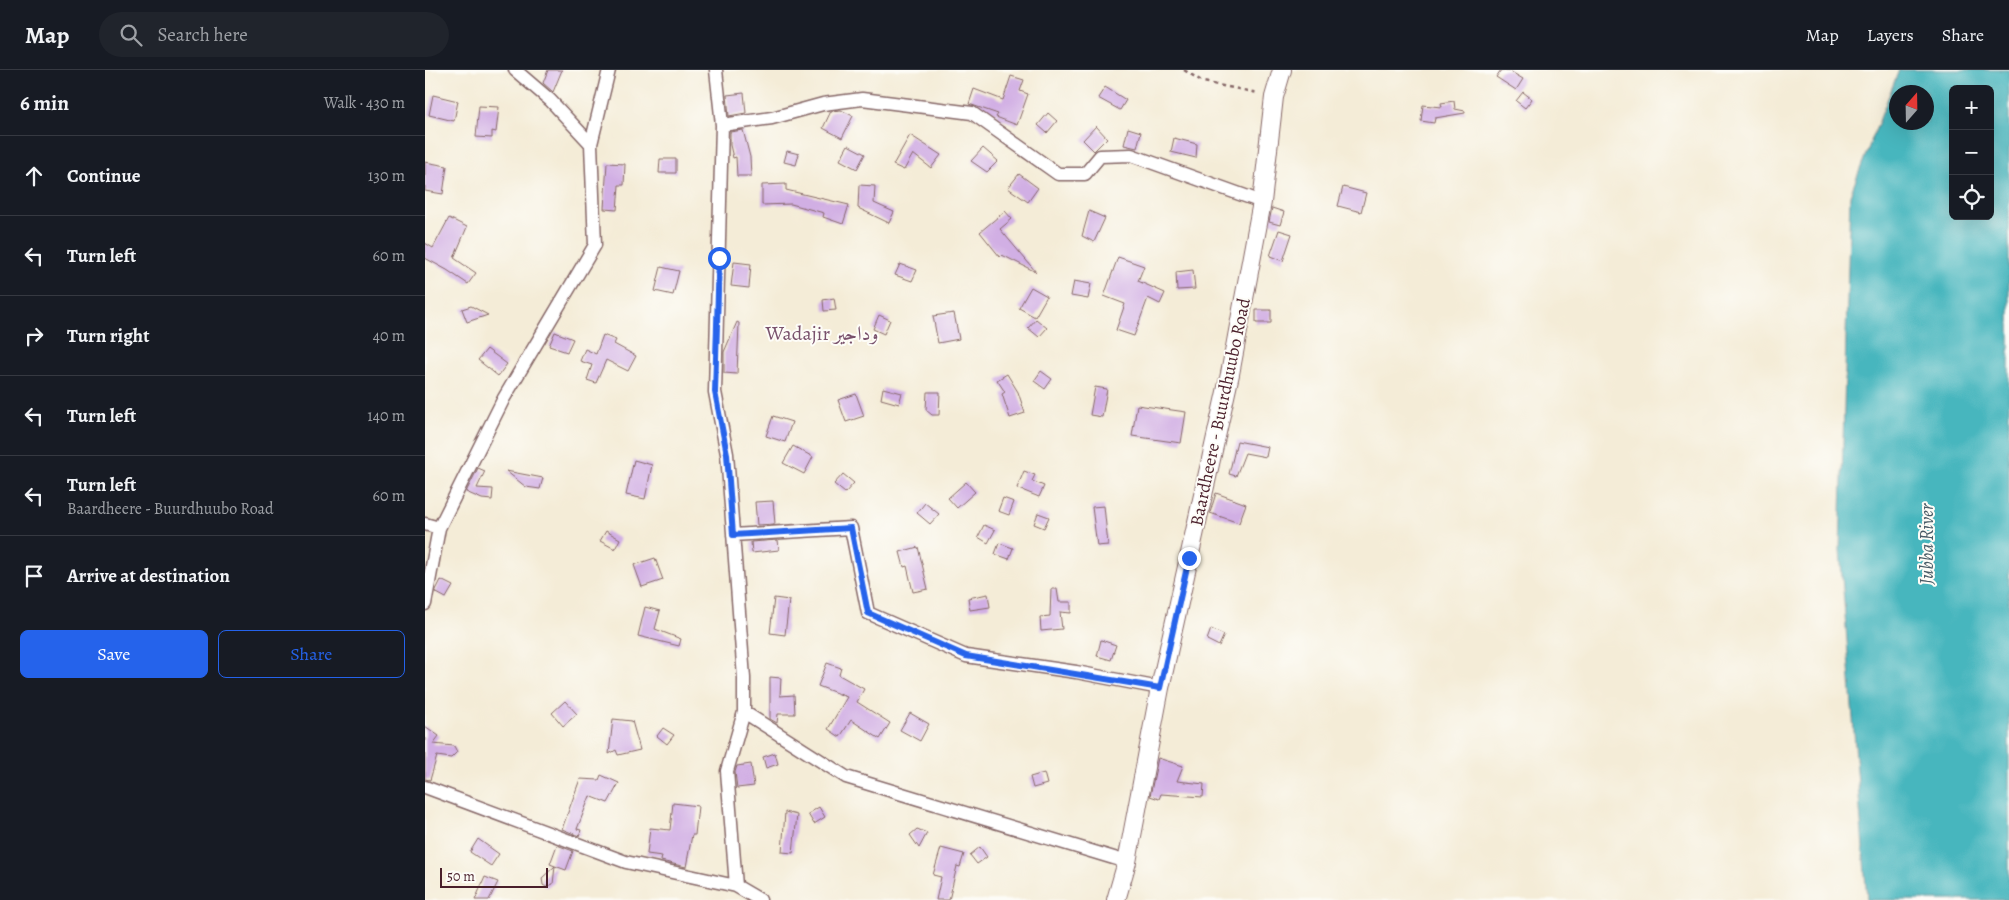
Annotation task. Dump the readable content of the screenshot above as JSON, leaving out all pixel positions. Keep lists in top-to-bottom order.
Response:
{
  "streets": {
    "main road": ["Baardheere - Buurdhuubo Road"]
  },
  "districts": ["Wadajir وداجير"],
  "water": ["Jubba River"],
  "scale_bar": "50 m",
  "north": "top",
  "page": {
    "header": "Map",
    "search": "Search here",
    "nav": ["Map", "Layers", "Share"],
    "heading": ["6 min", "Walk · 430 m"],
    "map_buttons": ["+", "−"],
    "list": [
      ["Continue", "130 m"],
      ["Turn left", "60 m"],
      ["Turn right", "40 m"],
      ["Turn left", "140 m"],
      ["Turn left", "Baardheere - Buurdhuubo Road", "60 m"],
      "Arrive at destination"
    ],
    "buttons": ["Save", "Share"],
    "scale": "50 m"
  }
}
